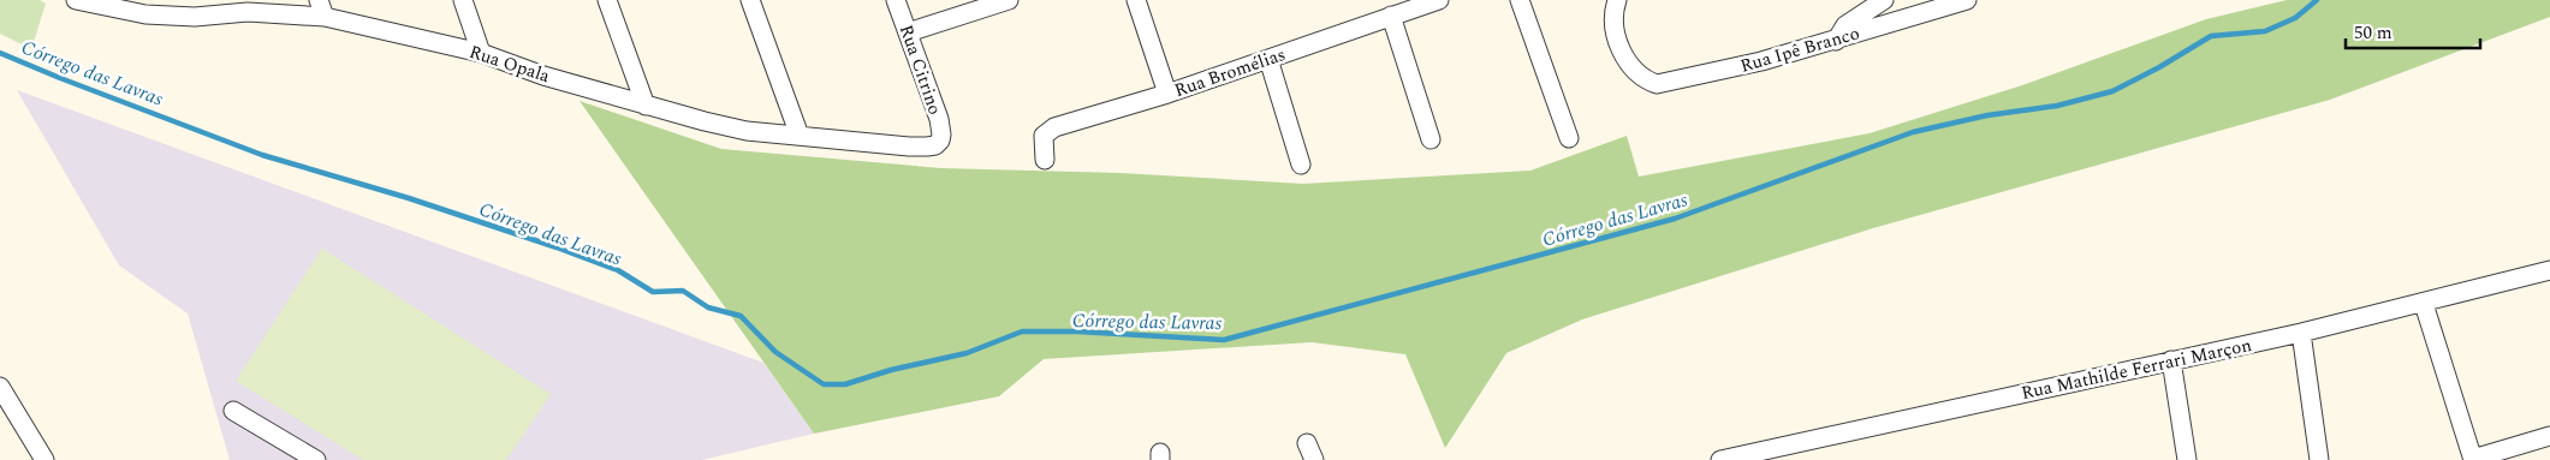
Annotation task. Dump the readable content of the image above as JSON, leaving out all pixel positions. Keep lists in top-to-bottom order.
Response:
{
  "streets": {
    "street": [
      "Rua Ipê Branco",
      "Rua Opala",
      "Rua Citrino",
      "Rua Bromélias",
      "Rua Mathilde Ferrari Marçon"
    ]
  },
  "crossings": [
    ["Rua Opala", "Rua Citrino"]
  ],
  "water": ["Córrego das Lavras"],
  "scale_bar": "50 m"
}
